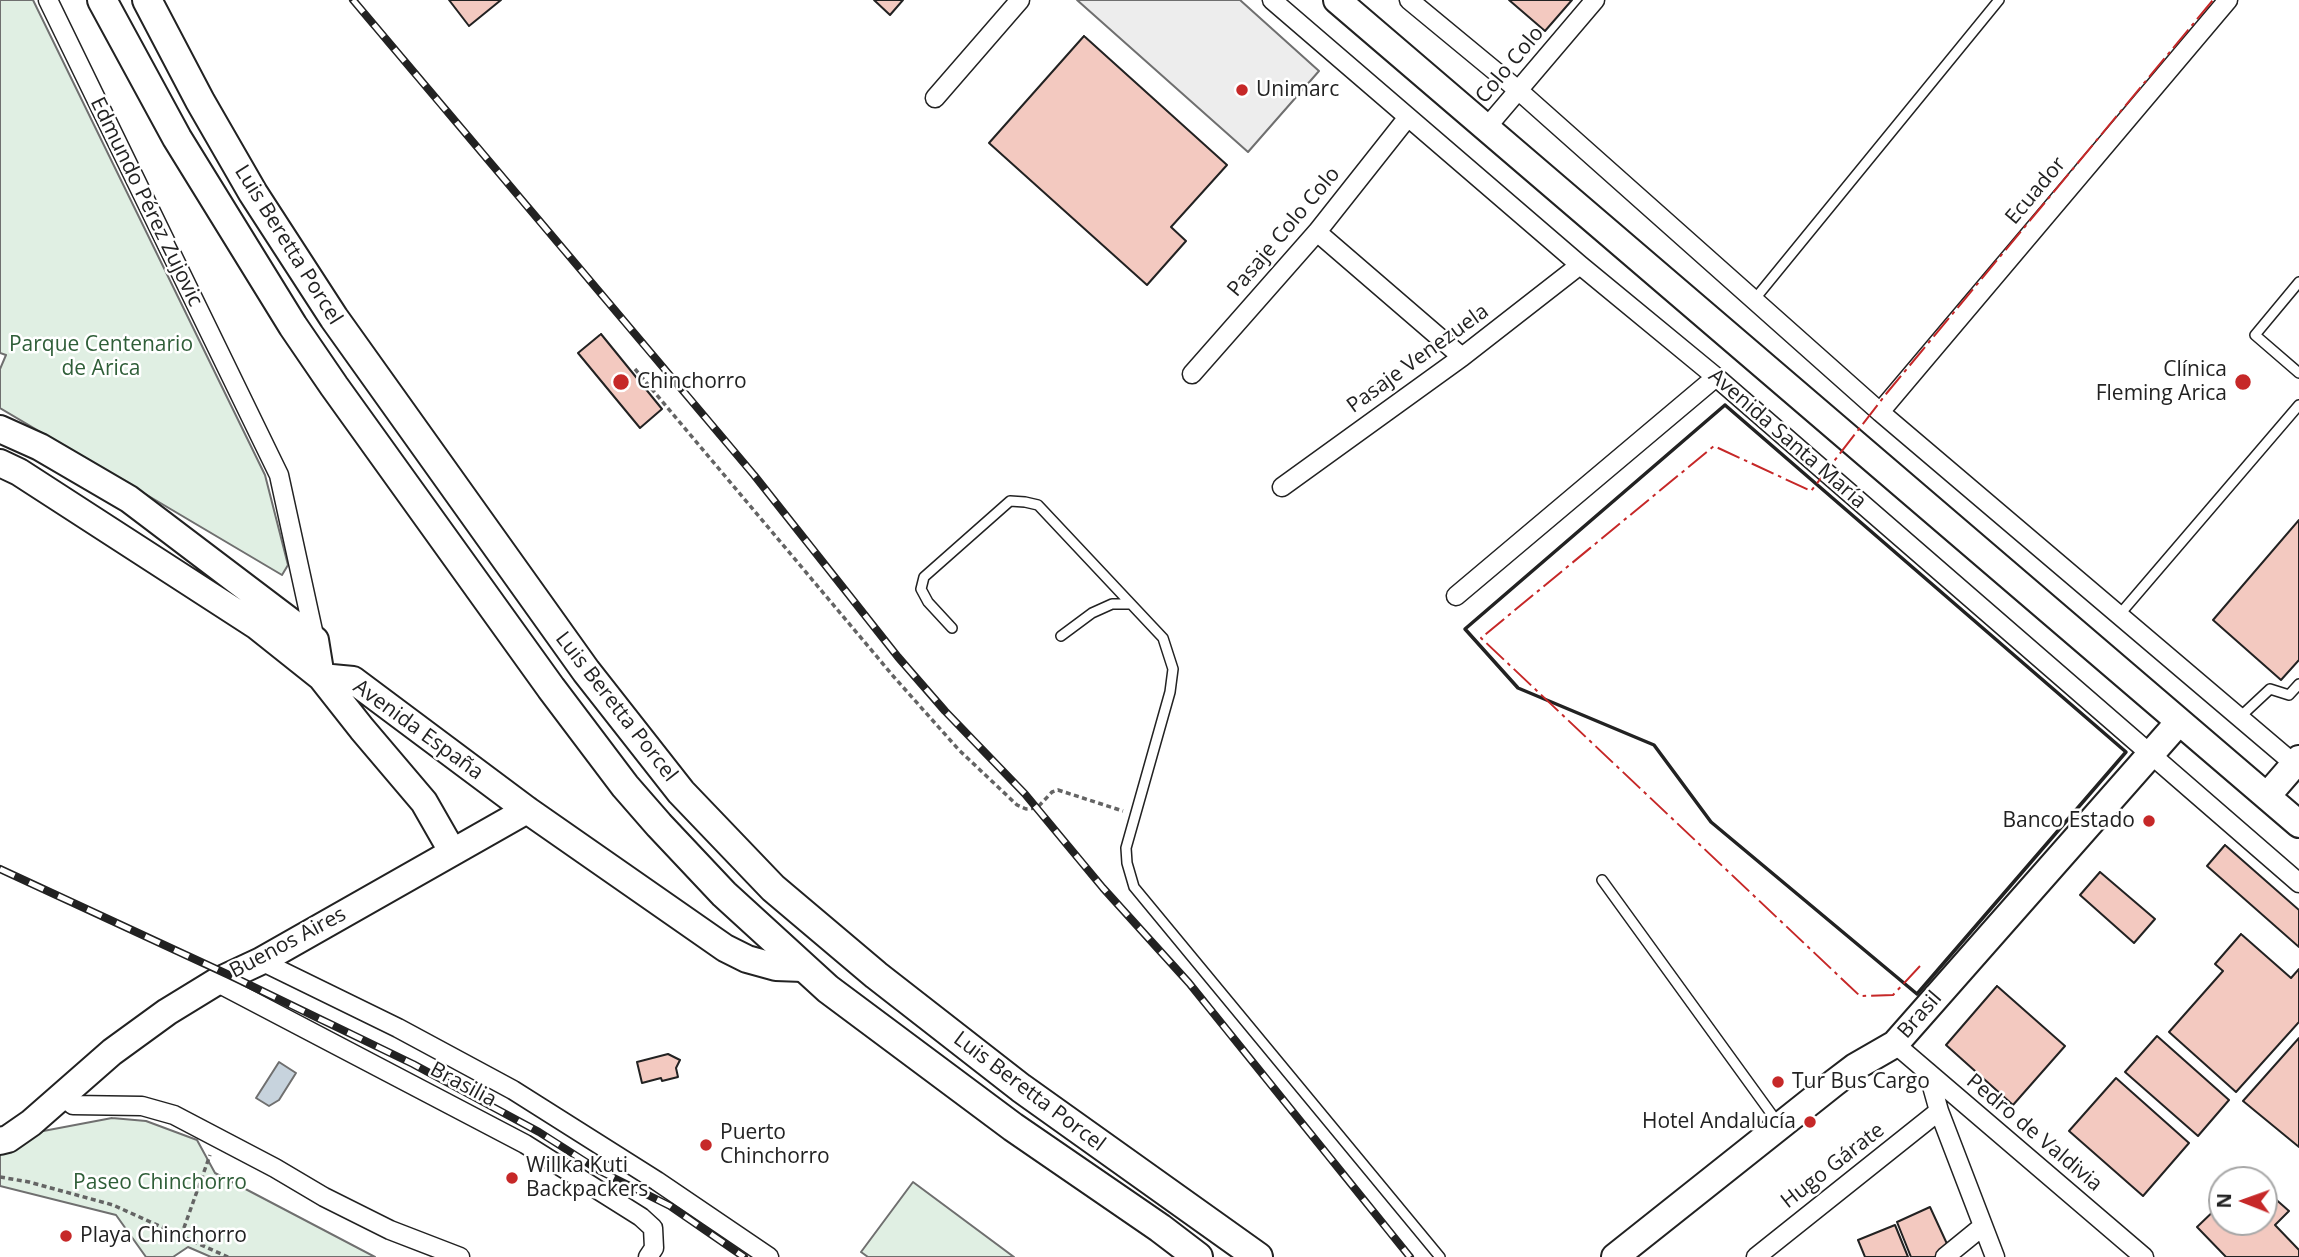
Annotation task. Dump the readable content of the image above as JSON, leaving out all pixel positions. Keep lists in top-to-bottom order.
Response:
{
  "streets": {
    "main road": ["Luis Beretta Porcel"],
    "street": [
      "Colo Colo",
      "Ecuador",
      "Edmundo Pérez Zujovic",
      "Pasaje Colo Colo",
      "Pasaje Venezuela",
      "Avenida Santa María",
      "Avenida España",
      "Buenos Aires",
      "Brasil",
      "Brasilia",
      "Pedro de Valdivia",
      "Hugo Gárate"
    ]
  },
  "crossings": [
    ["Colo Colo", "Avenida Santa María"],
    ["Edmundo Pérez Zujovic", "Avenida España"],
    ["Edmundo Pérez Zujovic", "Buenos Aires"],
    ["Pasaje Colo Colo", "Avenida Santa María"],
    ["Luis Beretta Porcel", "Avenida España"],
    ["Pasaje Venezuela", "Avenida Santa María"],
    ["Avenida Santa María", "Brasil"],
    ["Avenida España", "Buenos Aires"],
    ["Buenos Aires", "Brasilia"],
    ["Brasil", "Pedro de Valdivia"]
  ],
  "parks": ["Parque Centenario de Arica", "Paseo Chinchorro"],
  "places": [
    "Unimarc",
    "Chinchorro",
    "Clínica Fleming Arica",
    "Banco Estado",
    "Tur Bus Cargo",
    "Hotel Andalucía",
    "Puerto Chinchorro",
    "Willka Kuti Backpackers",
    "Playa Chinchorro"
  ],
  "north": "left"
}
